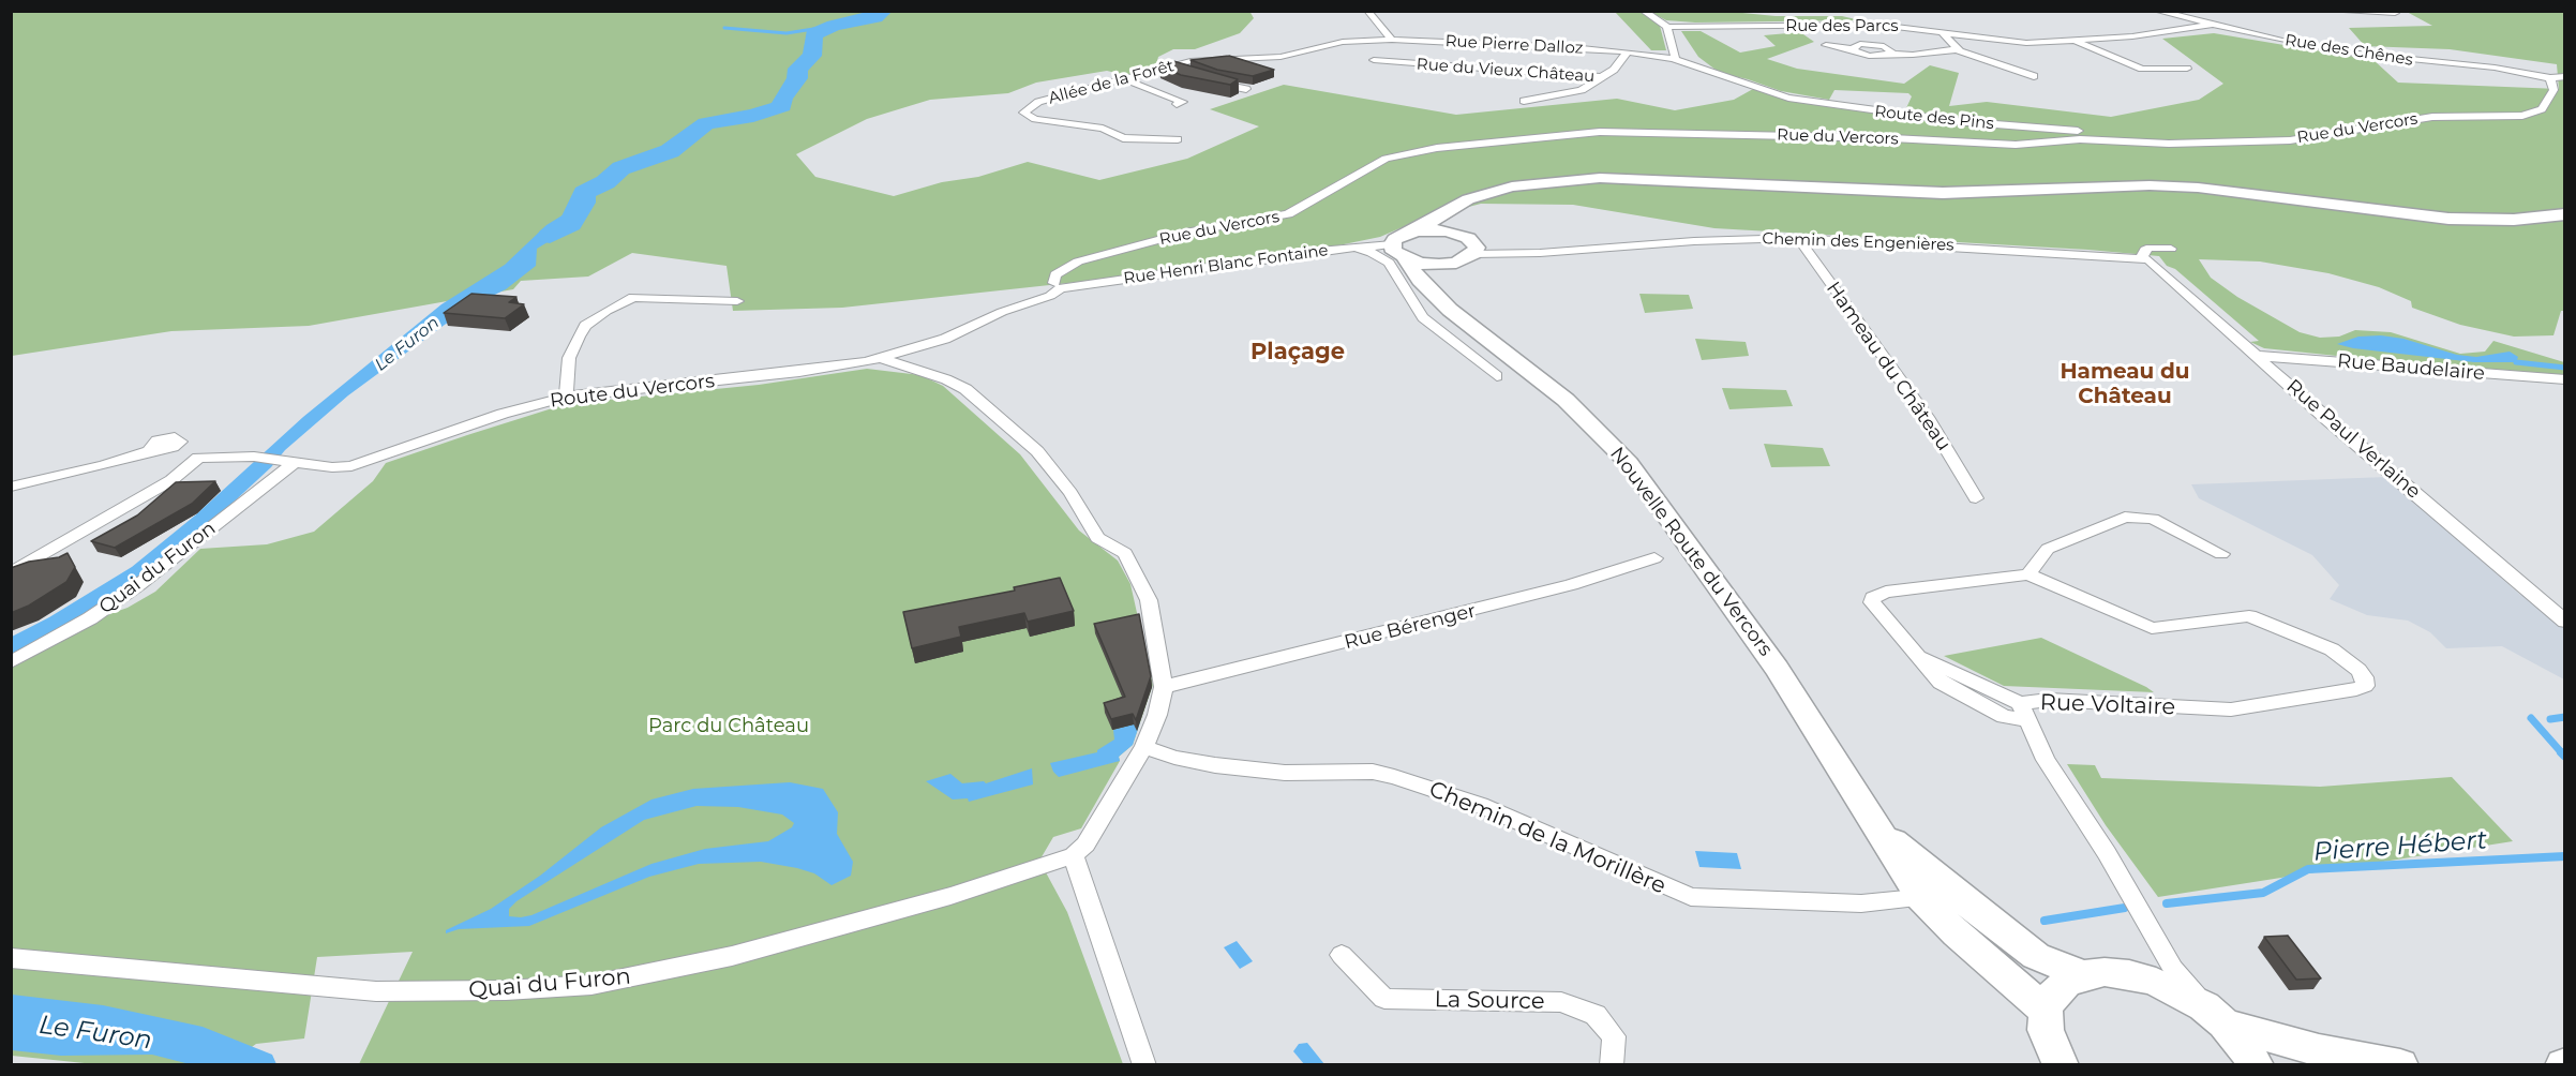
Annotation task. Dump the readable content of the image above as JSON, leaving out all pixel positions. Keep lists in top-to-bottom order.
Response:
{
  "streets": {
    "main road": ["Nouvelle Route du Vercors"],
    "street": [
      "Rue des Parcs",
      "Rue Pierre Dalloz",
      "Rue des Chênes",
      "Rue du Vieux Château",
      "Allée de la Forêt",
      "Route des Pins",
      "Rue du Vercors",
      "Chemin des Engenières",
      "Rue Henri Blanc Fontaine",
      "Hameau du Château",
      "Rue Baudelaire",
      "Route du Vercors",
      "Rue Paul Verlaine",
      "Quai du Furon",
      "Rue Bérenger",
      "Rue Voltaire",
      "Chemin de la Morillère",
      "La Source"
    ]
  },
  "crossings": [
    ["Rue des Parcs", "Rue des Chênes"],
    ["Rue Pierre Dalloz", "Rue du Vieux Château"],
    ["Rue Pierre Dalloz", "Allée de la Forêt"],
    ["Rue Pierre Dalloz", "Route des Pins"],
    ["Rue des Chênes", "Rue du Vercors"],
    ["Route des Pins", "Rue du Vercors"],
    ["Rue du Vercors", "Rue Henri Blanc Fontaine"],
    ["Rue du Vercors", "Route du Vercors"],
    ["Chemin des Engenières", "Hameau du Château"],
    ["Chemin des Engenières", "Rue Paul Verlaine"],
    ["Rue Henri Blanc Fontaine", "Route du Vercors"],
    ["Rue Henri Blanc Fontaine", "Nouvelle Route du Vercors"],
    ["Rue Baudelaire", "Rue Paul Verlaine"],
    ["Route du Vercors", "Quai du Furon"],
    ["Nouvelle Route du Vercors", "Chemin de la Morillère"]
  ],
  "districts": ["Plaçage", "Hameau du Château"],
  "water": ["Le Furon", "Pierre Hébert"],
  "parks": ["Parc du Château"]
}
